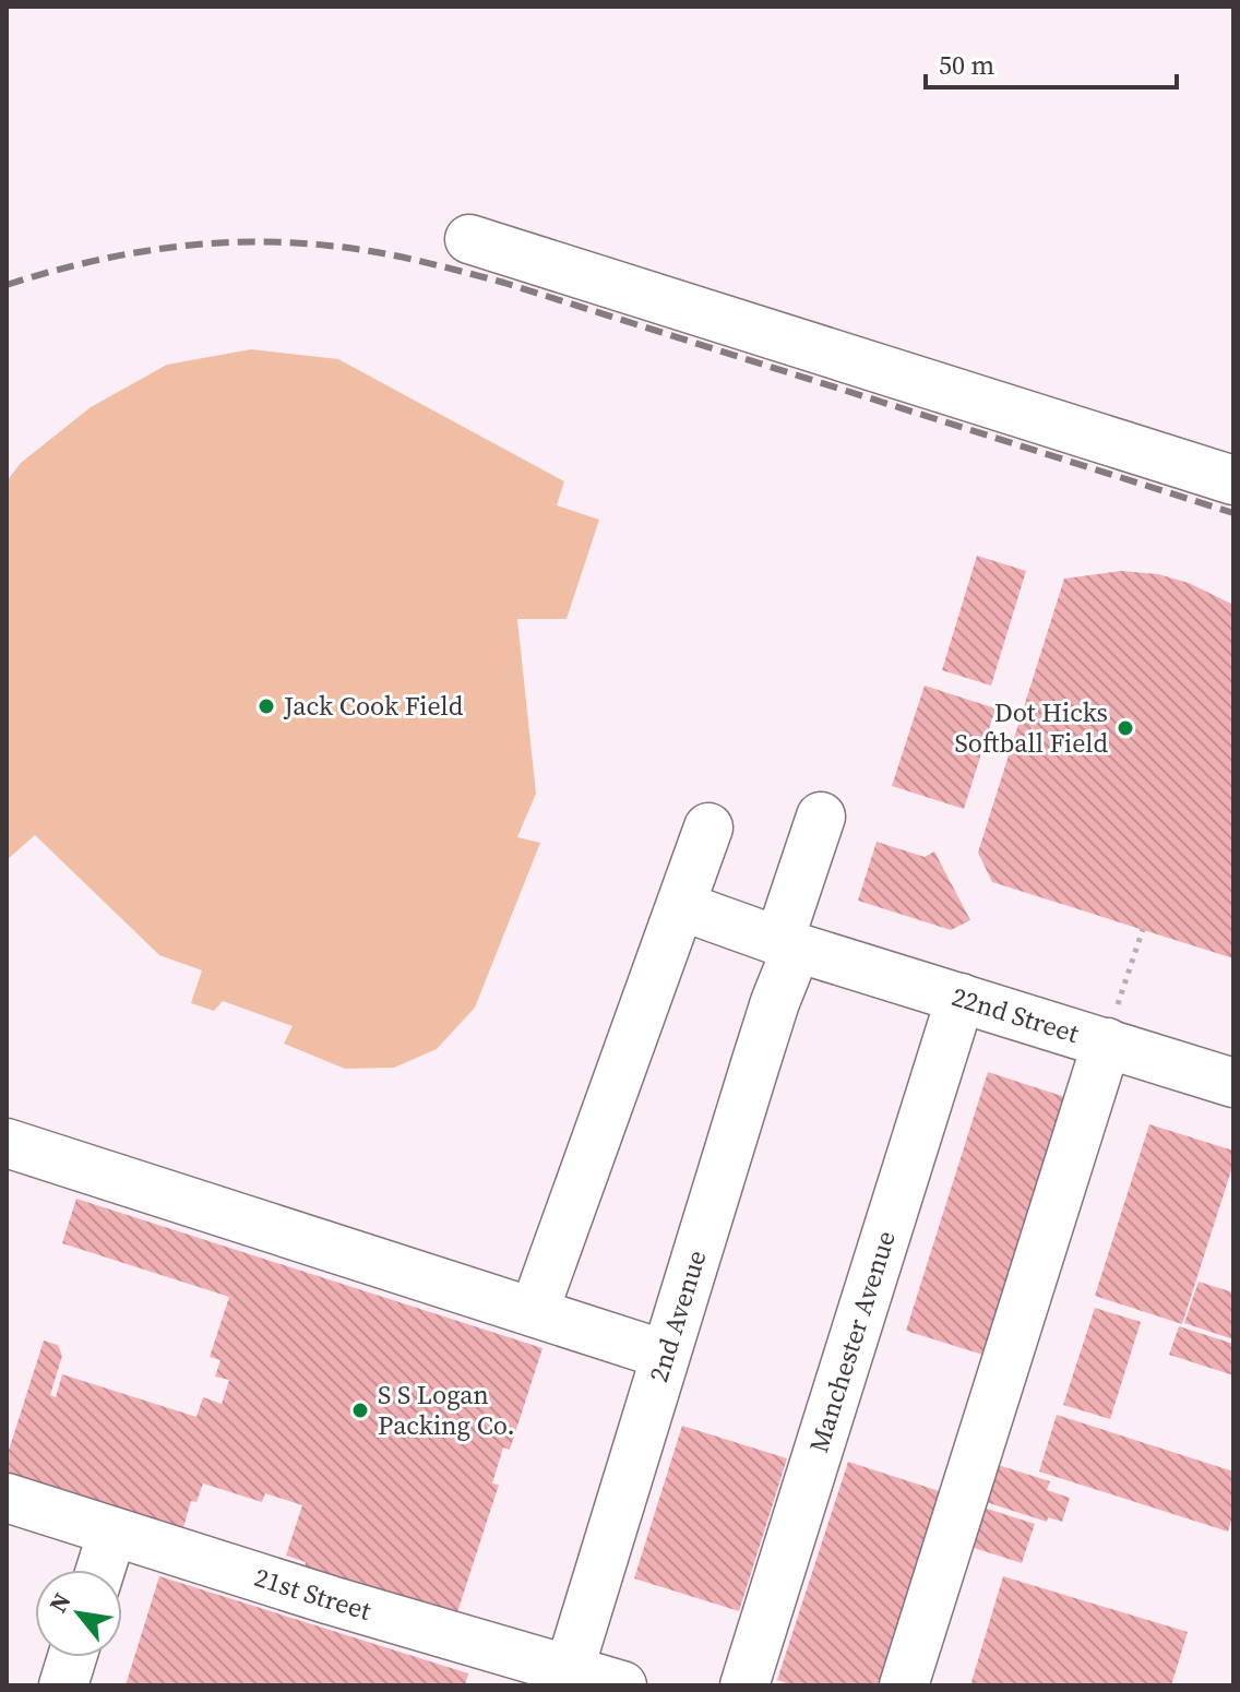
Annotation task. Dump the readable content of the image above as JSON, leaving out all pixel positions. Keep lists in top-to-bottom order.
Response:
{
  "streets": {
    "street": [
      "22nd Street",
      "2nd Avenue",
      "Manchester Avenue",
      "21st Street"
    ]
  },
  "crossings": [
    ["22nd Street", "2nd Avenue"],
    ["22nd Street", "Manchester Avenue"],
    ["2nd Avenue", "21st Street"]
  ],
  "places": ["Jack Cook Field", "Dot Hicks Softball Field", "S S Logan Packing Co."],
  "scale_bar": "50 m",
  "north": "top left"
}
